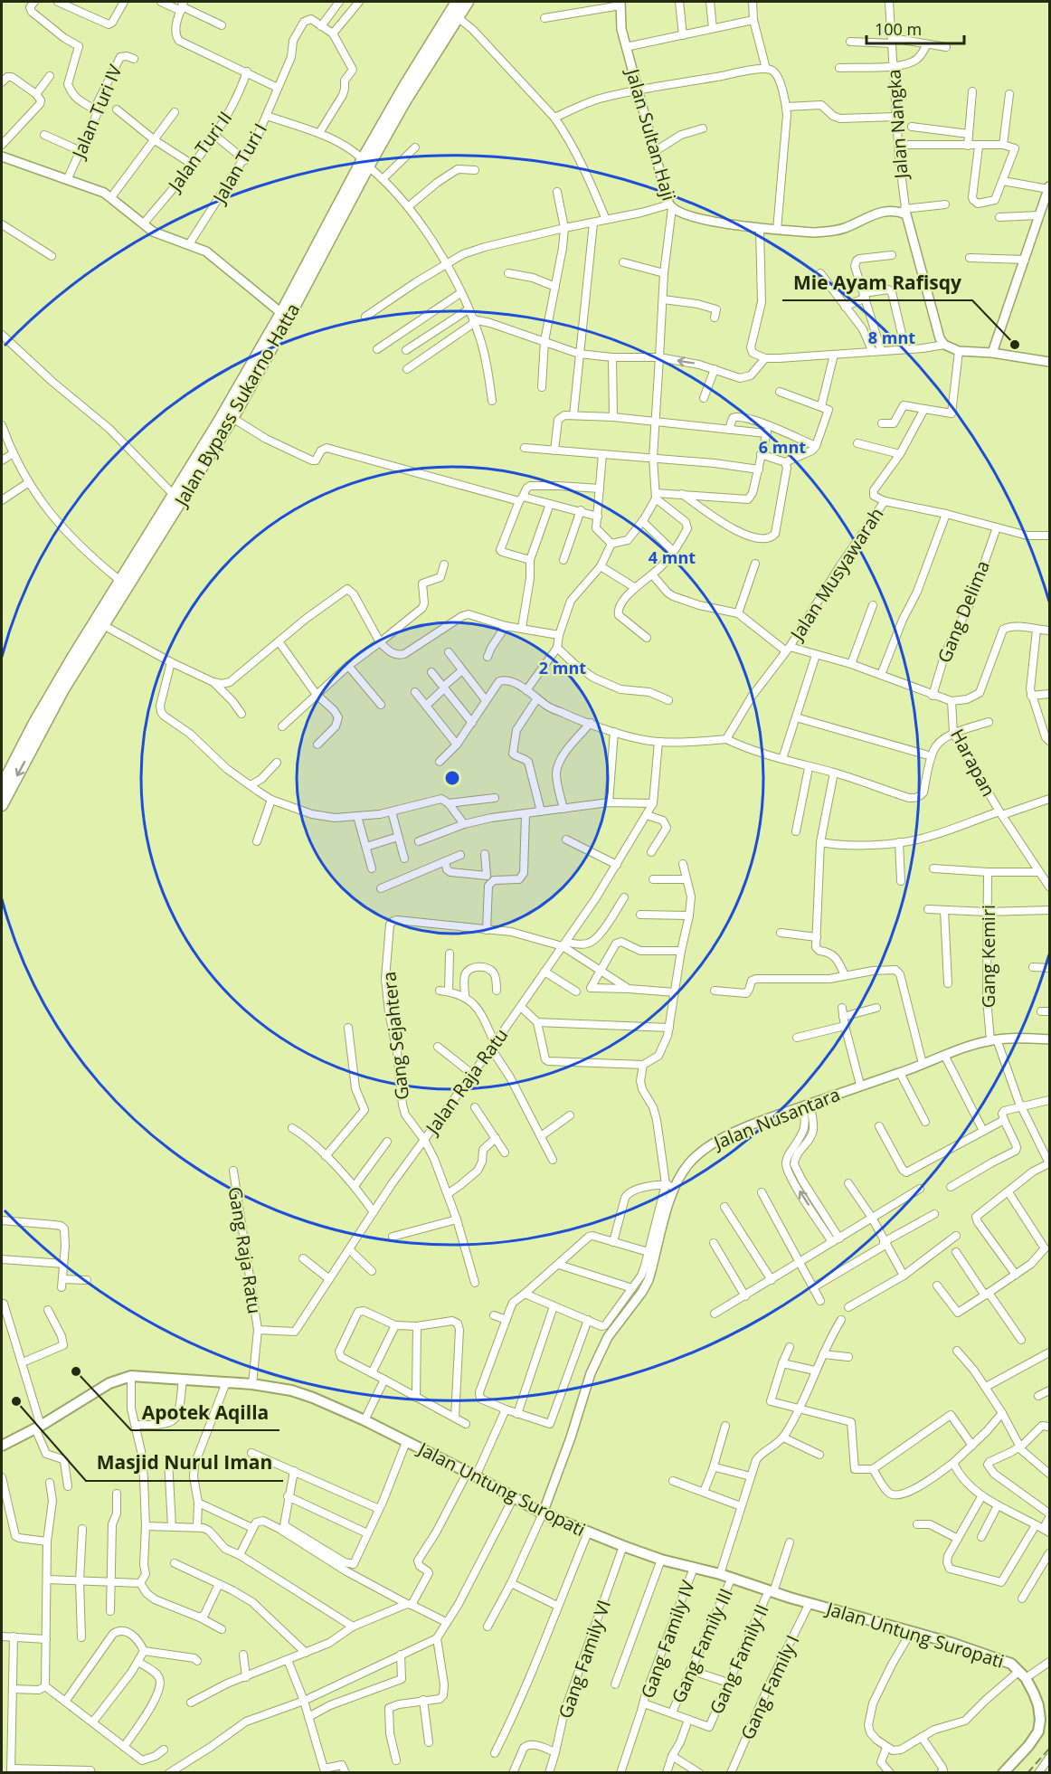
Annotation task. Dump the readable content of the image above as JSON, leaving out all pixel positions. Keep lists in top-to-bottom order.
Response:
{
  "streets": {
    "highway": ["Jalan Bypass Sukarno Hatta"],
    "main road": ["Jalan Untung Suropati"],
    "street": [
      "Jalan Turi IV",
      "Jalan Nangka",
      "Jalan Sultan Haji",
      "Jalan Turi II",
      "Jalan Turi I",
      "Jalan Musyawarah",
      "Gang Delima",
      "Harapan",
      "Gang Kemiri",
      "Gang Sejahtera",
      "Jalan Raja Ratu",
      "Jalan Nusantara",
      "Gang Raja Ratu",
      "Gang Family IV",
      "Gang Family III",
      "Gang Family VI",
      "Gang Family II",
      "Gang Family I"
    ]
  },
  "crossings": [
    ["Jalan Nangka", "Jalan Sultan Haji"],
    ["Jalan Turi I", "Jalan Bypass Sukarno Hatta"],
    ["Gang Kemiri", "Jalan Nusantara"],
    ["Gang Sejahtera", "Jalan Raja Ratu"],
    ["Jalan Raja Ratu", "Gang Raja Ratu"],
    ["Jalan Nusantara", "Jalan Untung Suropati"],
    ["Jalan Untung Suropati", "Gang Family IV"],
    ["Jalan Untung Suropati", "Gang Family III"],
    ["Jalan Untung Suropati", "Gang Family VI"],
    ["Jalan Untung Suropati", "Gang Family II"],
    ["Jalan Untung Suropati", "Gang Family I"]
  ],
  "places": ["Mie Ayam Rafisqy", "Apotek Aqilla", "Masjid Nurul Iman"],
  "scale_bar": "100 m",
  "rings": [
    "8 mnt",
    "6 mnt",
    "4 mnt",
    "2 mnt"
  ]
}
